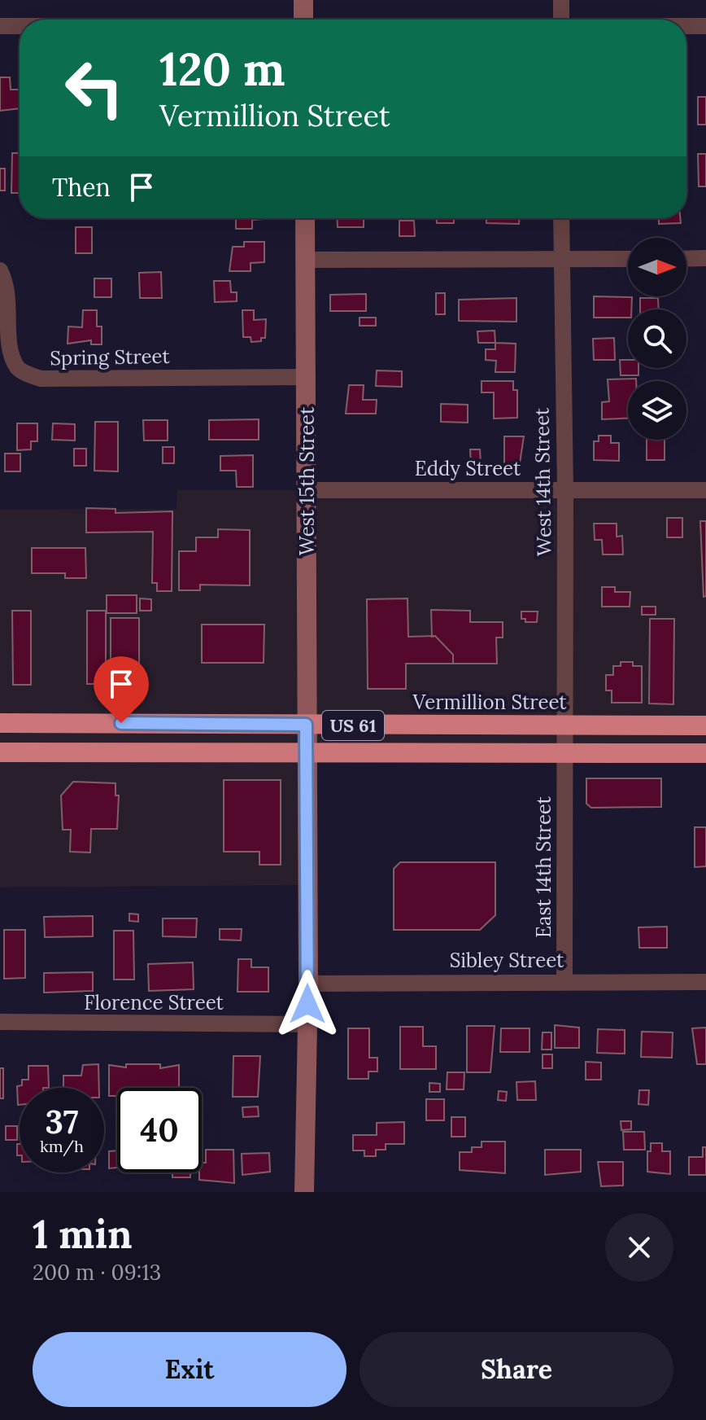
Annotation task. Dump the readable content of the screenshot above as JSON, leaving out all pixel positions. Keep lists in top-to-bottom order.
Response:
{
  "streets": {
    "highway": ["Vermillion Street", "US 61"],
    "street": [
      "Spring Street",
      "Eddy Street",
      "West 15th Street",
      "West 14th Street",
      "East 14th Street",
      "Sibley Street",
      "Florence Street"
    ]
  },
  "crossings": [
    ["Spring Street", "West 15th Street"],
    ["Eddy Street", "West 15th Street"],
    ["Eddy Street", "West 14th Street"],
    ["West 15th Street", "Vermillion Street"],
    ["West 15th Street", "US 61"],
    ["West 15th Street", "Sibley Street"],
    ["West 15th Street", "Florence Street"],
    ["West 14th Street", "Vermillion Street"],
    ["West 14th Street", "US 61"],
    ["West 14th Street", "East 14th Street"],
    ["US 61", "East 14th Street"],
    ["East 14th Street", "Sibley Street"]
  ],
  "north": "right",
  "page": {
    "turn": ["120 m", "Vermillion Street"],
    "then": "Then",
    "speed": "37 km/h",
    "limit": "40",
    "heading": ["1 min", "200 m · 09:13"],
    "buttons": ["Exit", "Share"]
  }
}
